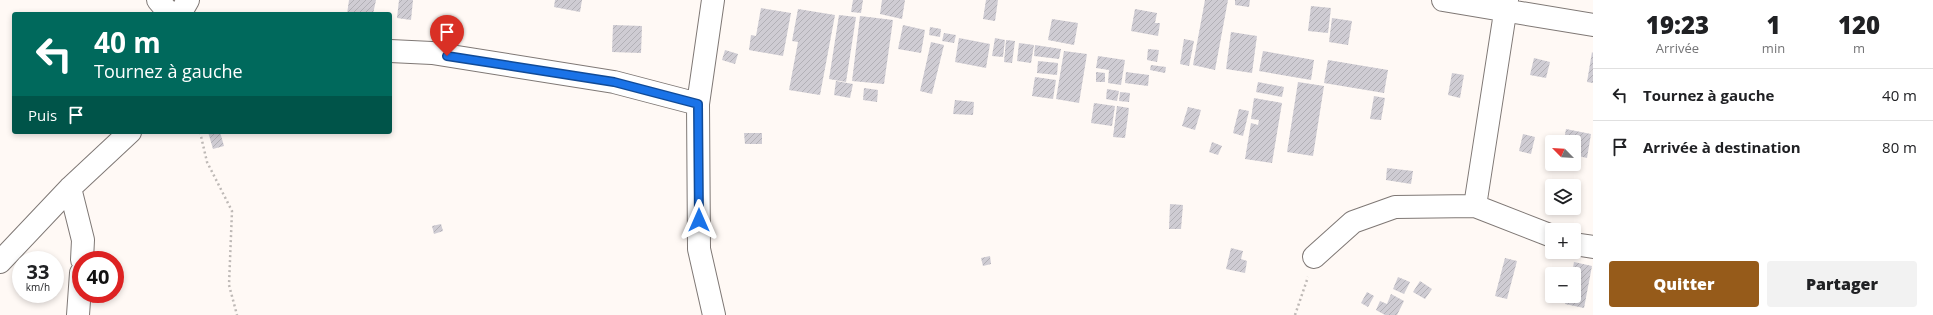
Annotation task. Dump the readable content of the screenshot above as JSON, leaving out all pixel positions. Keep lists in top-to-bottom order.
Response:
{
  "north": "top left",
  "page": {
    "eta": [
      "19:23",
      "Arrivée",
      "1",
      "min",
      "120",
      "m"
    ],
    "turn": ["40 m", "Tournez à gauche"],
    "list": [
      {
        "name": "Tournez à gauche",
        "value": "40 m"
      },
      {
        "name": "Arrivée à destination",
        "value": "80 m"
      }
    ],
    "then": "Puis",
    "map_buttons": ["+", "−"],
    "speed": "33 km/h",
    "limit": "40",
    "buttons": ["Quitter", "Partager"]
  }
}
